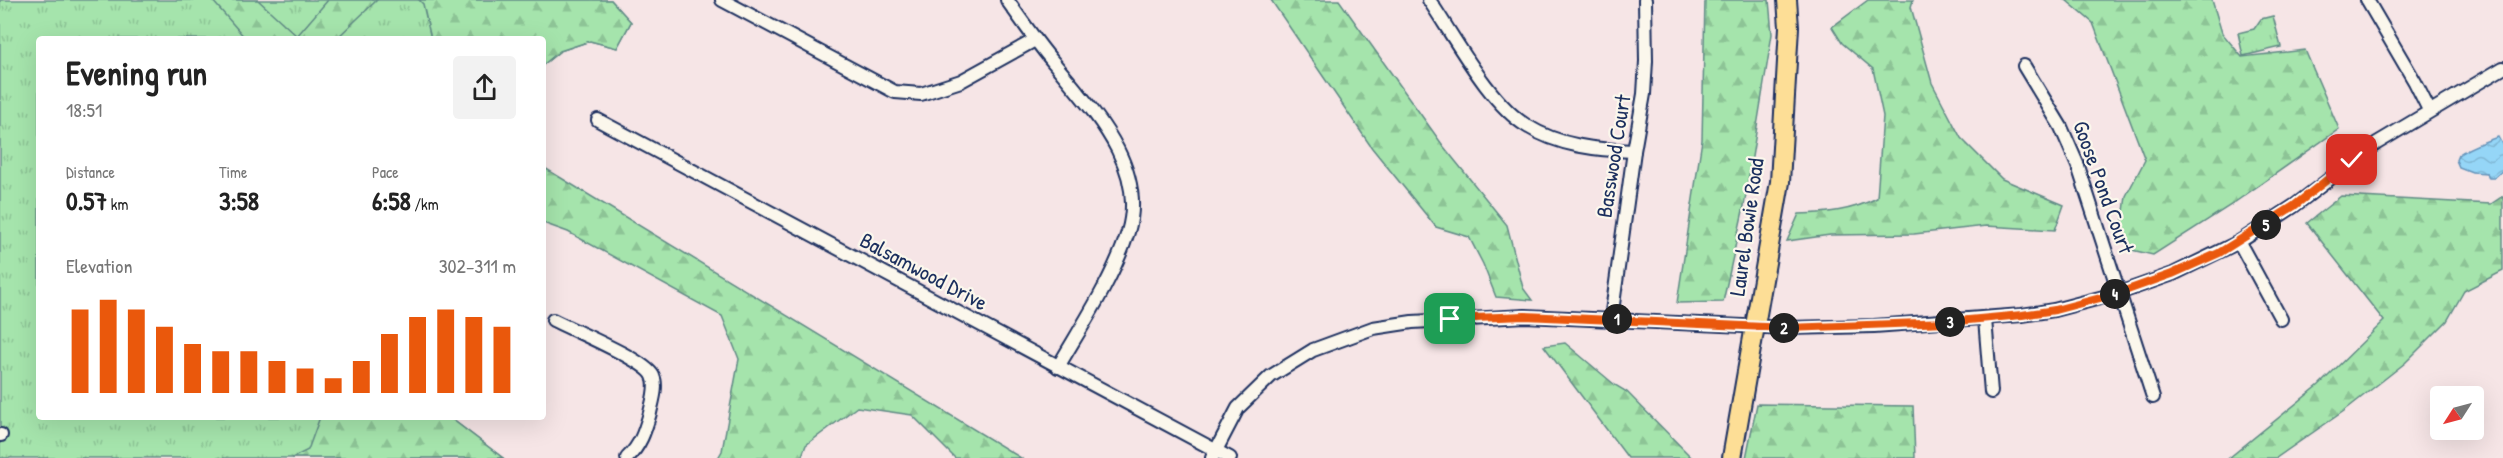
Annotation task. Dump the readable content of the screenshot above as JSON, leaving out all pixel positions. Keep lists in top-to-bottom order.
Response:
{
  "streets": {
    "main road": ["Laurel Bowie Road"],
    "street": ["Basswood Court", "Goose Pond Court", "Balsamwood Drive"]
  },
  "north": "bottom left",
  "page": {
    "heading": ["Evening run", "18:51"],
    "stats": [
      ["Distance", "0.57 km"],
      ["Time", "3:58"],
      ["Pace", "6:58 /km"]
    ],
    "pins": [
      "5",
      "4",
      "1",
      "3",
      "2"
    ],
    "chart": ["Elevation", "302–311 m"]
  }
}
